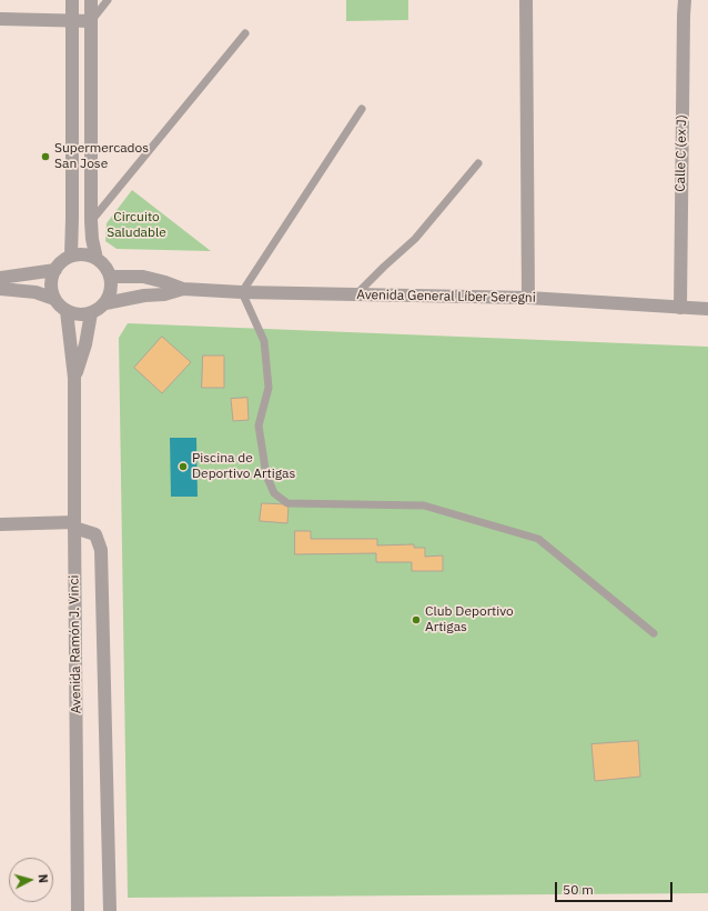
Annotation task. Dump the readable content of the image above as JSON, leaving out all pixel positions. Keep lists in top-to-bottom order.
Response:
{
  "streets": {
    "street": ["Calle C (ex J)", "Avenida General Líber Seregni", "Avenida Ramón J. Vinci"]
  },
  "crossings": [
    ["Calle C (ex J)", "Avenida General Líber Seregni"],
    ["Avenida General Líber Seregni", "Avenida Ramón J. Vinci"]
  ],
  "parks": ["Circuito Saludable"],
  "places": ["Supermercados San Jose", "Piscina de Deportivo Artigas", "Club Deportivo Artigas"],
  "scale_bar": "50 m",
  "north": "right"
}
